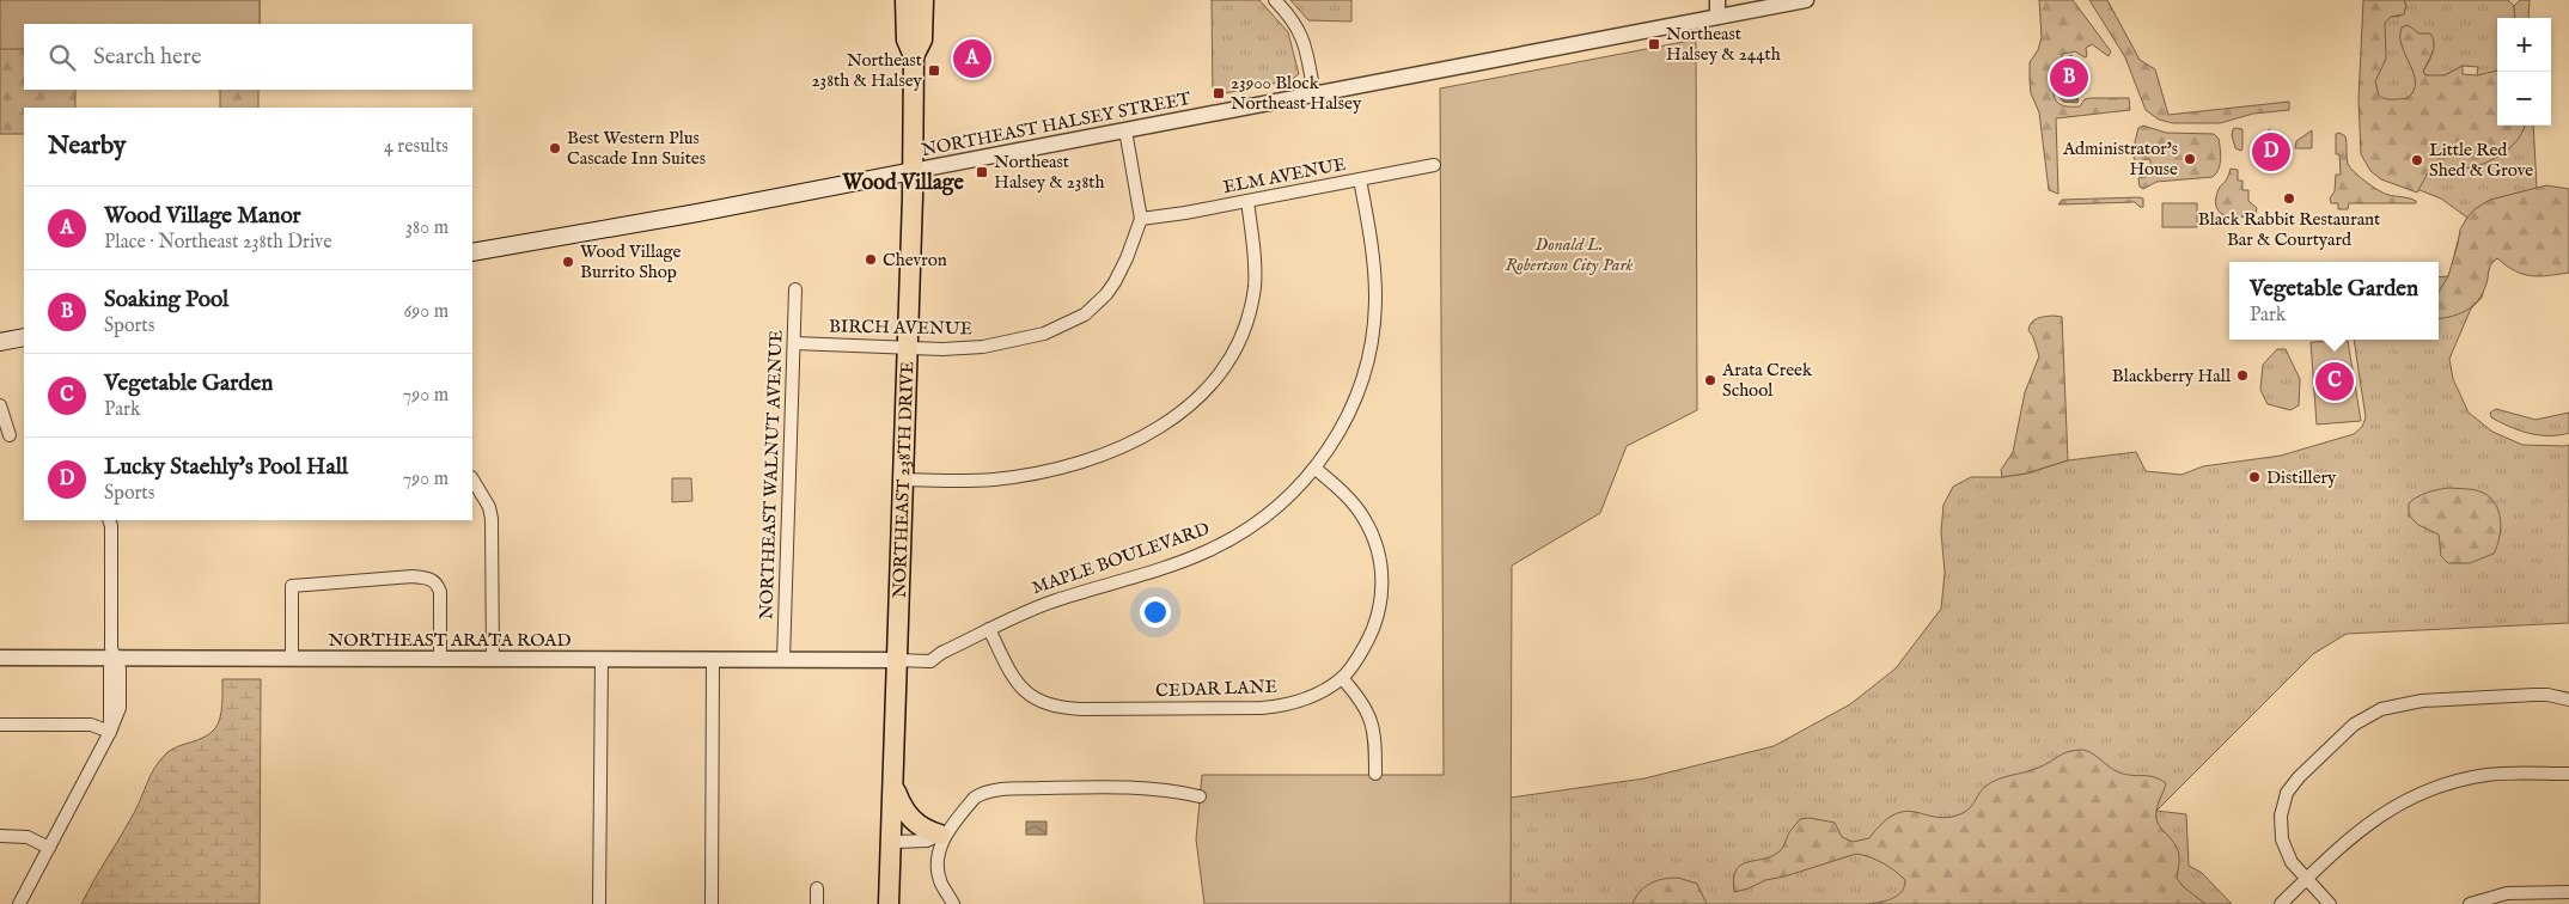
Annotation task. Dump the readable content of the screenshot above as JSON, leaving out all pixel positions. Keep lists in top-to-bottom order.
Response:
{
  "streets": {
    "highway": ["NORTHEAST 238TH DRIVE"],
    "main road": ["NORTHEAST HALSEY STREET"],
    "street": [
      "ELM AVENUE",
      "BIRCH AVENUE",
      "NORTHEAST WALNUT AVENUE",
      "MAPLE BOULEVARD",
      "NORTHEAST ARATA ROAD",
      "CEDAR LANE"
    ]
  },
  "crossings": [
    ["NORTHEAST HALSEY STREET", "BIRCH AVENUE"],
    ["NORTHEAST HALSEY STREET", "NORTHEAST 238TH DRIVE"],
    ["ELM AVENUE", "BIRCH AVENUE"],
    ["ELM AVENUE", "MAPLE BOULEVARD"],
    ["BIRCH AVENUE", "NORTHEAST WALNUT AVENUE"],
    ["BIRCH AVENUE", "NORTHEAST 238TH DRIVE"],
    ["NORTHEAST WALNUT AVENUE", "NORTHEAST ARATA ROAD"],
    ["NORTHEAST 238TH DRIVE", "MAPLE BOULEVARD"],
    ["NORTHEAST 238TH DRIVE", "NORTHEAST ARATA ROAD"],
    ["MAPLE BOULEVARD", "NORTHEAST ARATA ROAD"],
    ["MAPLE BOULEVARD", "CEDAR LANE"]
  ],
  "districts": ["Wood Village"],
  "parks": ["Donald L. Robertson City Park"],
  "places": {
    "transit": [
      "Northeast Halsey & 244th",
      "Northeast 238th & Halsey",
      "23900 Block Northeast Halsey",
      "Northeast Halsey & 238th"
    ],
    "other": [
      "Best Western Plus Cascade Inn Suites",
      "Administrator's House",
      "Little Red Shed & Grove",
      "Black Rabbit Restaurant Bar & Courtyard",
      "Chevron",
      "Wood Village Burrito Shop",
      "Blackberry Hall",
      "Arata Creek School",
      "Distillery"
    ]
  },
  "page": {
    "map_buttons": ["+", "−"],
    "search": "Search here",
    "pins": [
      "A",
      "B",
      "D",
      "C"
    ],
    "heading": ["Nearby", "4 results"],
    "list": [
      {
        "mark": "A",
        "name": "Wood Village Manor",
        "note": "Place · Northeast 238th Drive",
        "value": "380 m"
      },
      {
        "mark": "B",
        "name": "Soaking Pool",
        "note": "Sports",
        "value": "690 m"
      },
      {
        "mark": "C",
        "name": "Vegetable Garden",
        "note": "Park",
        "value": "790 m"
      },
      {
        "mark": "D",
        "name": "Lucky Staehly's Pool Hall",
        "note": "Sports",
        "value": "790 m"
      }
    ],
    "popup": ["Vegetable Garden", "Park"]
  }
}
